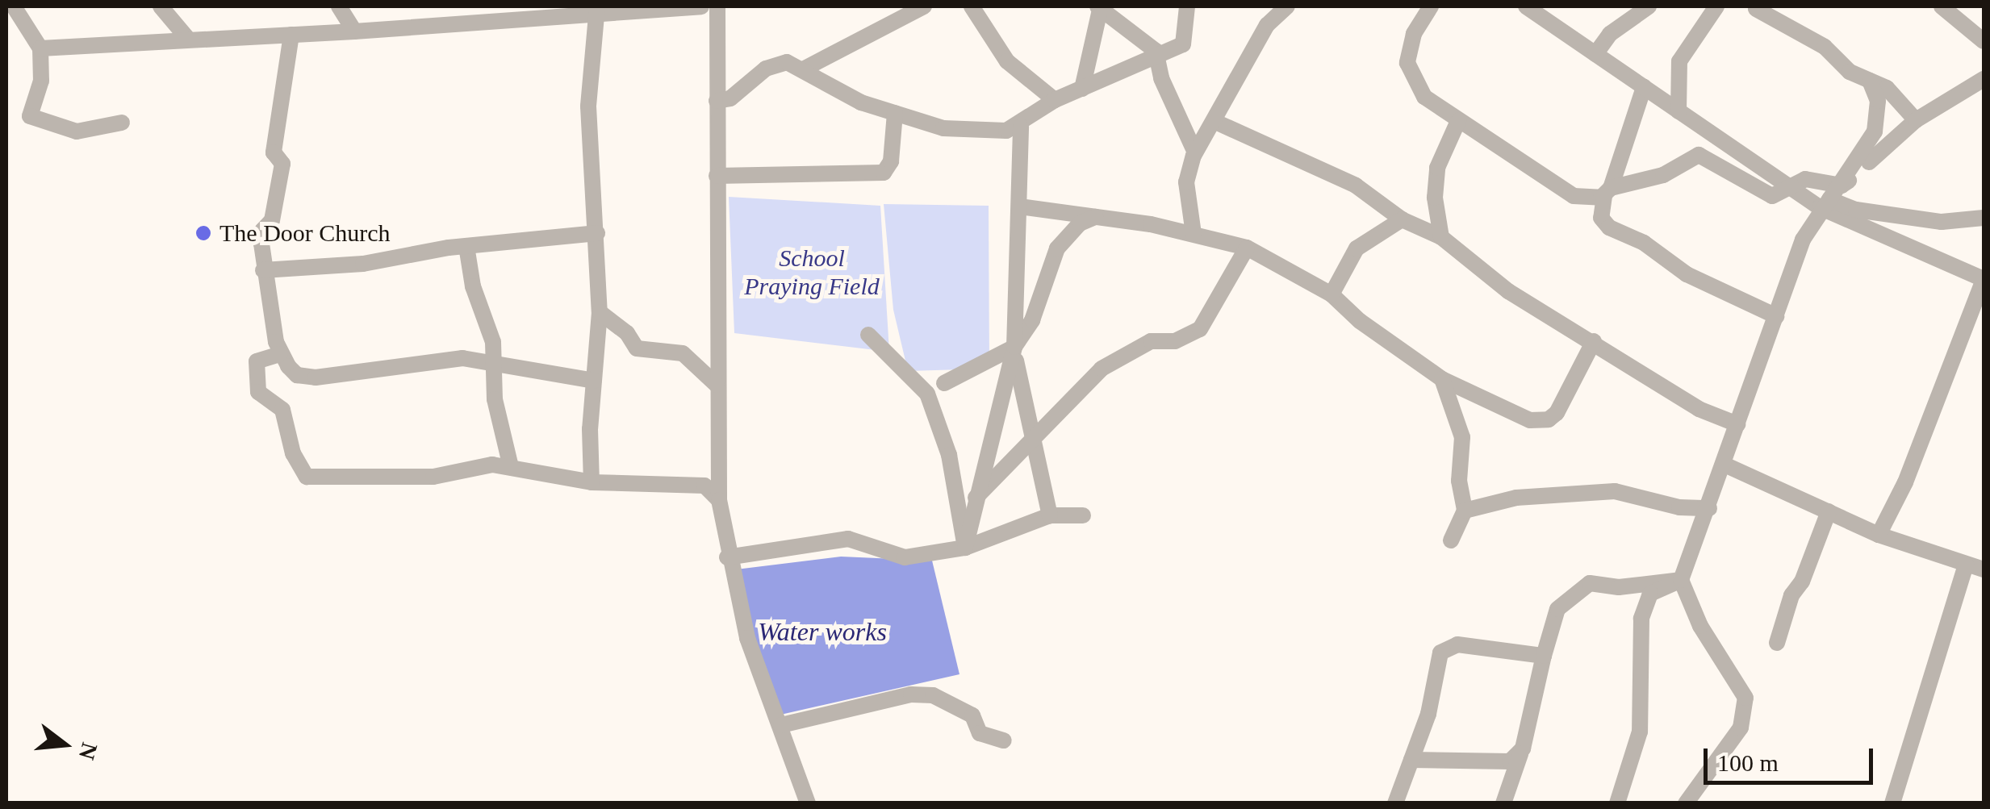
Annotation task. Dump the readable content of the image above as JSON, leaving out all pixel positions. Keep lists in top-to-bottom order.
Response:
{
  "water": ["Water works"],
  "parks": ["School Praying Field"],
  "places": ["The Door Church"],
  "scale_bar": "100 m",
  "north": "right"
}
